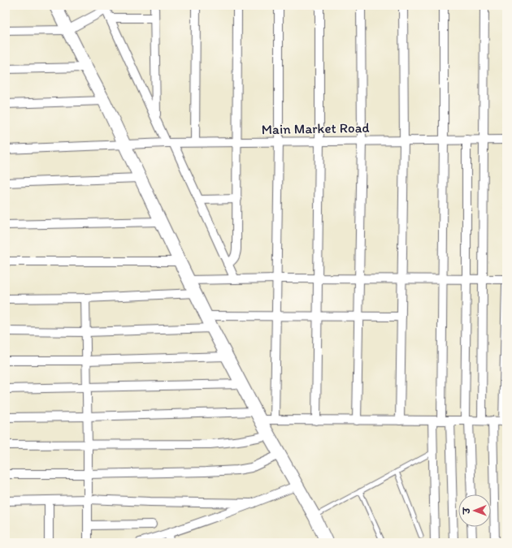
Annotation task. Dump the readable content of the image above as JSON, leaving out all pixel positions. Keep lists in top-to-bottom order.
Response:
{
  "streets": {
    "street": ["Main Market Road"]
  },
  "north": "left"
}
